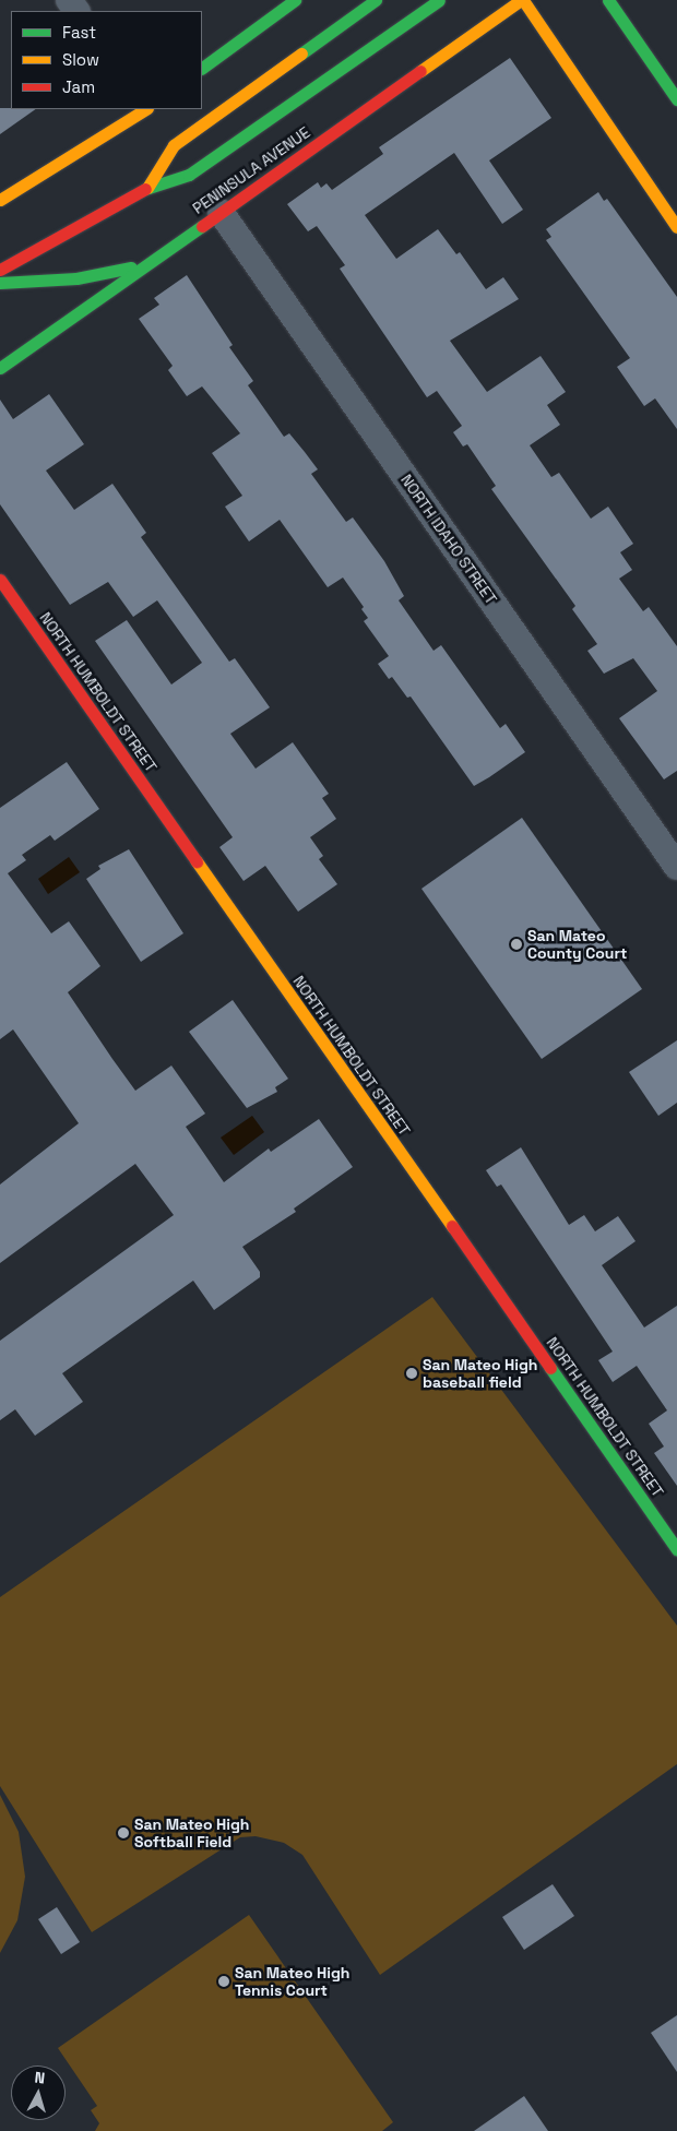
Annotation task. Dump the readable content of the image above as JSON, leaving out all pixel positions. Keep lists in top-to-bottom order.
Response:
{
  "streets": {
    "main road": ["PENINSULA AVENUE", "NORTH HUMBOLDT STREET"],
    "street": ["NORTH IDAHO STREET"]
  },
  "crossings": [
    ["PENINSULA AVENUE", "NORTH IDAHO STREET"]
  ],
  "places": [
    "San Mateo County Court",
    "San Mateo High baseball field",
    "San Mateo High Softball Field",
    "San Mateo High Tennis Court"
  ],
  "legend": ["Fast", "Slow", "Jam"],
  "north": "top"
}
